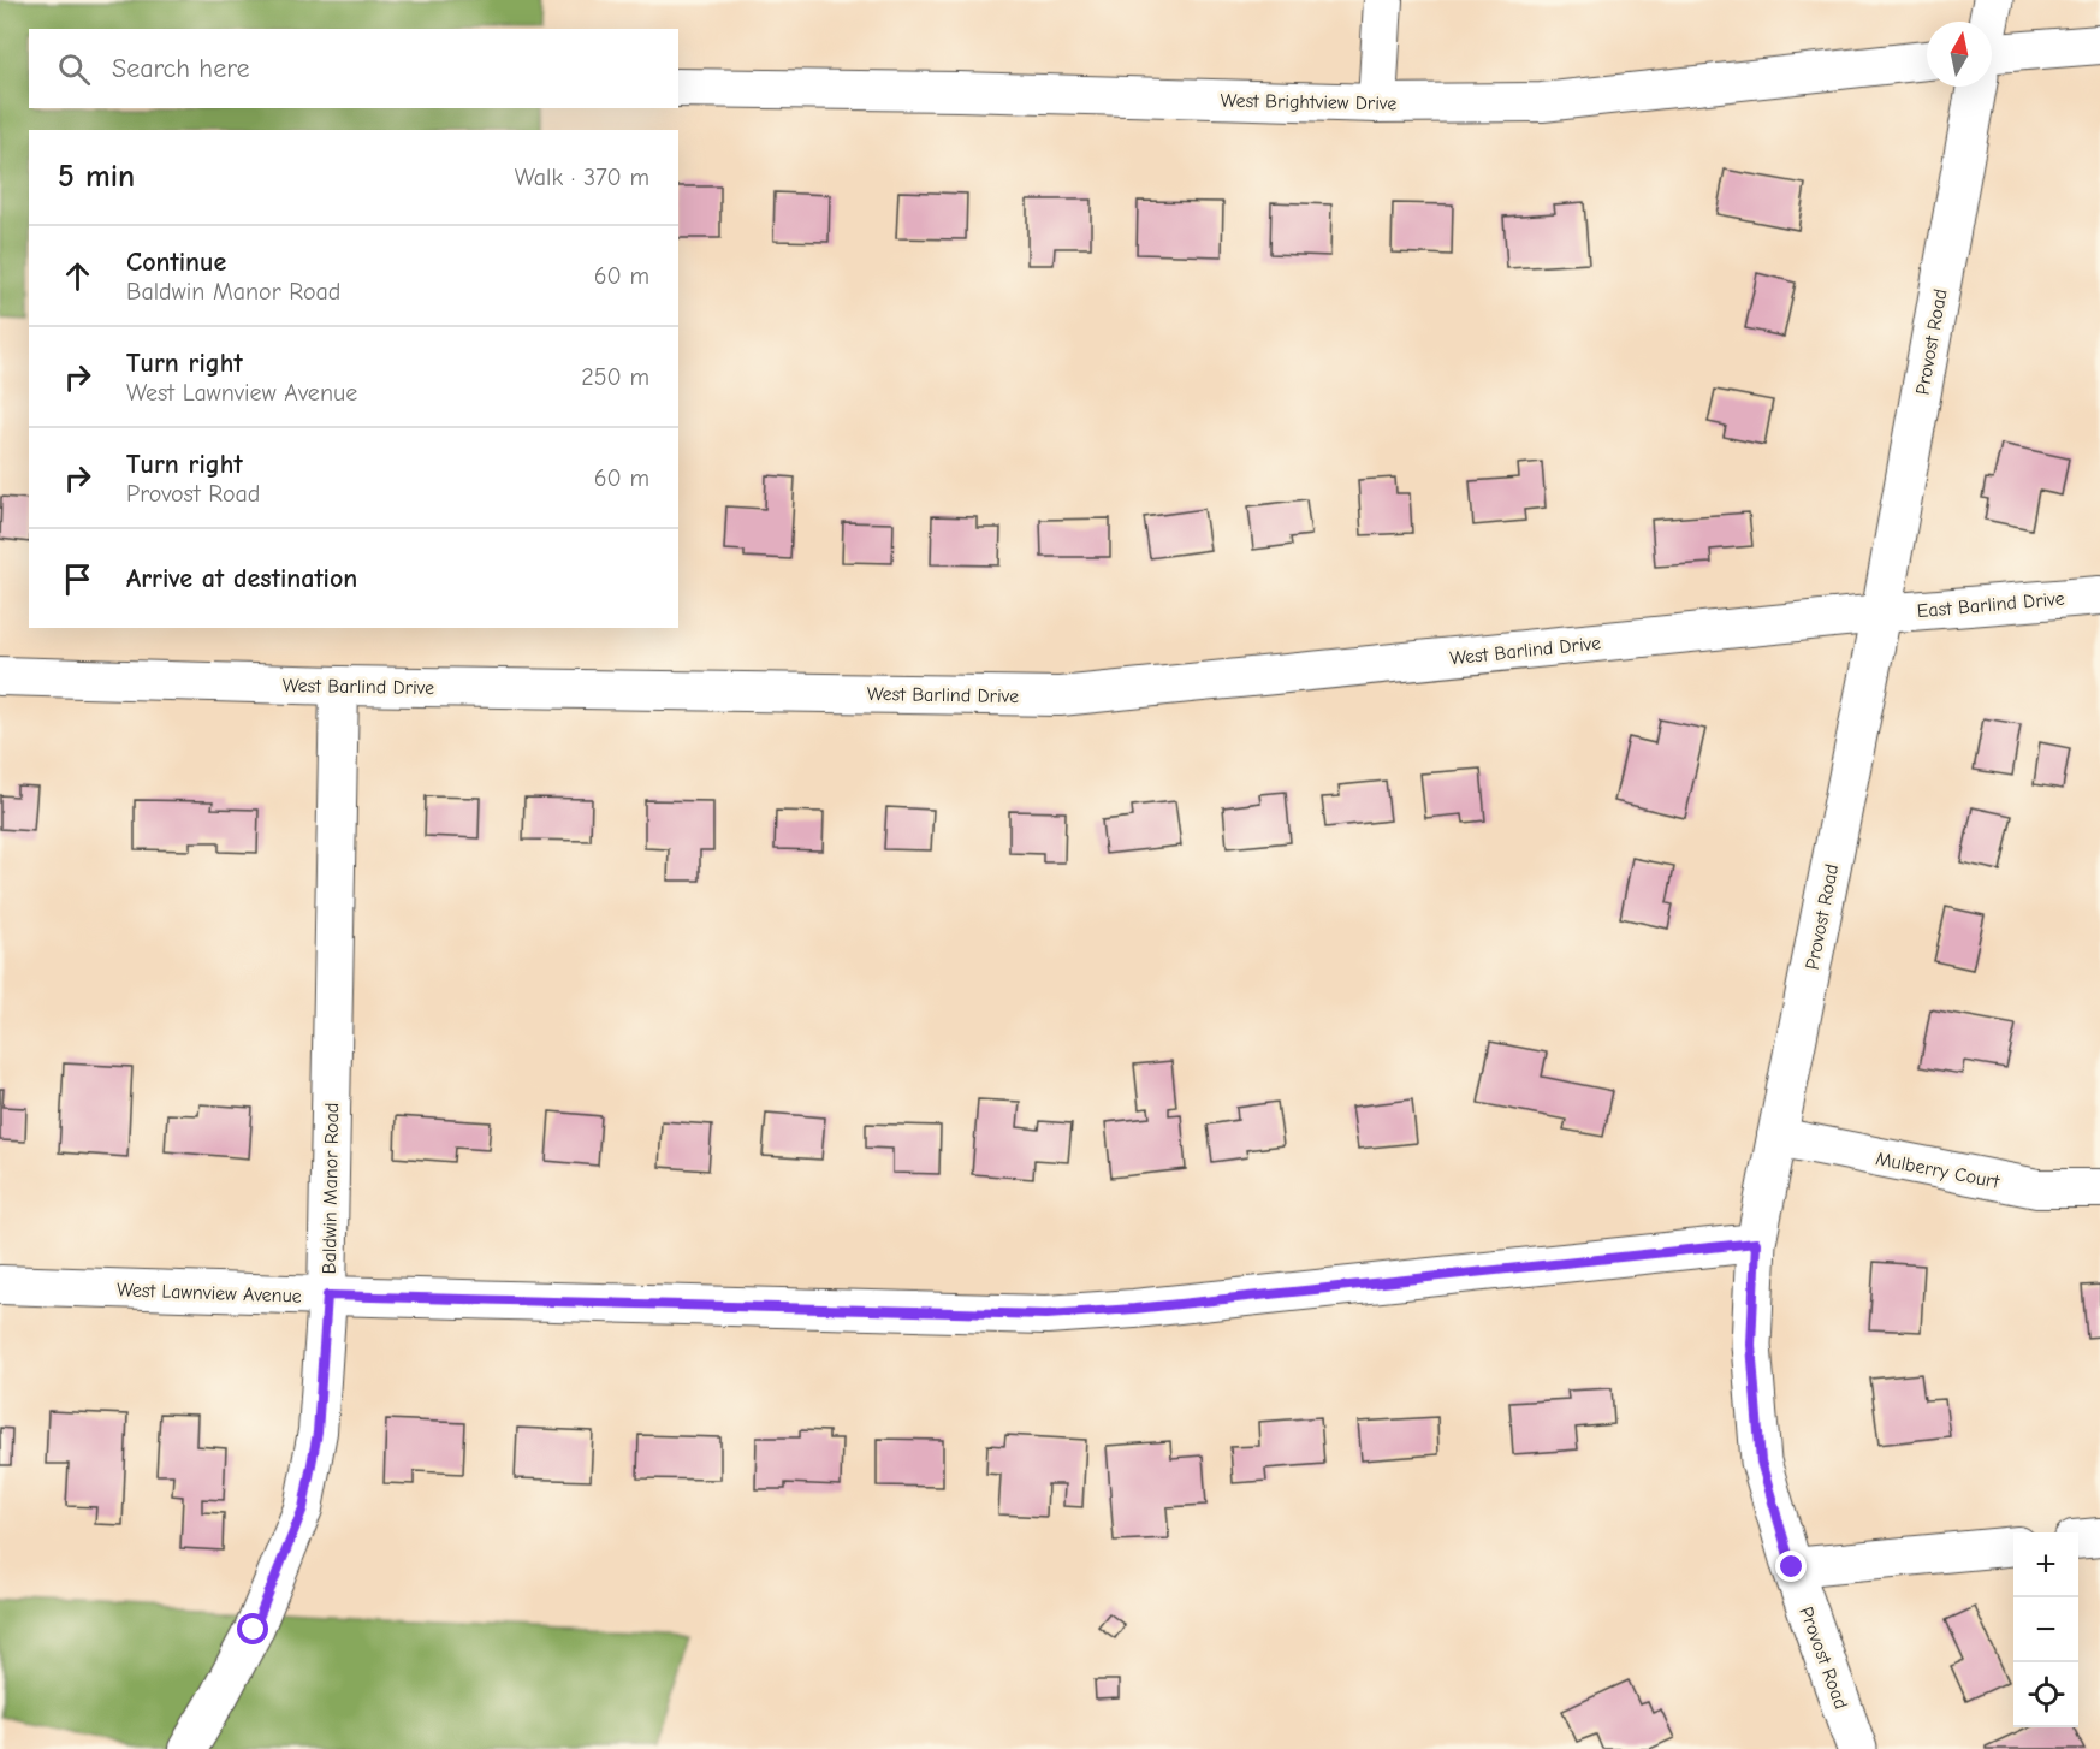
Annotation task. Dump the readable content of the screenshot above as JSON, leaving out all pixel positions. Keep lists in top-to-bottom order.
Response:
{
  "streets": {
    "street": [
      "West Brightview Drive",
      "Provost Road",
      "East Barlind Drive",
      "West Barlind Drive",
      "Mulberry Court",
      "Baldwin Manor Road",
      "West Lawnview Avenue"
    ]
  },
  "crossings": [
    ["Provost Road", "East Barlind Drive"],
    ["Provost Road", "West Barlind Drive"],
    ["Provost Road", "Mulberry Court"],
    ["Provost Road", "West Lawnview Avenue"],
    ["East Barlind Drive", "West Barlind Drive"],
    ["West Barlind Drive", "Baldwin Manor Road"],
    ["Baldwin Manor Road", "West Lawnview Avenue"]
  ],
  "north": "top",
  "page": {
    "search": "Search here",
    "heading": ["5 min", "Walk · 370 m"],
    "list": [
      ["Continue", "Baldwin Manor Road", "60 m"],
      ["Turn right", "West Lawnview Avenue", "250 m"],
      ["Turn right", "Provost Road", "60 m"],
      "Arrive at destination"
    ],
    "map_buttons": ["+", "−"]
  }
}
